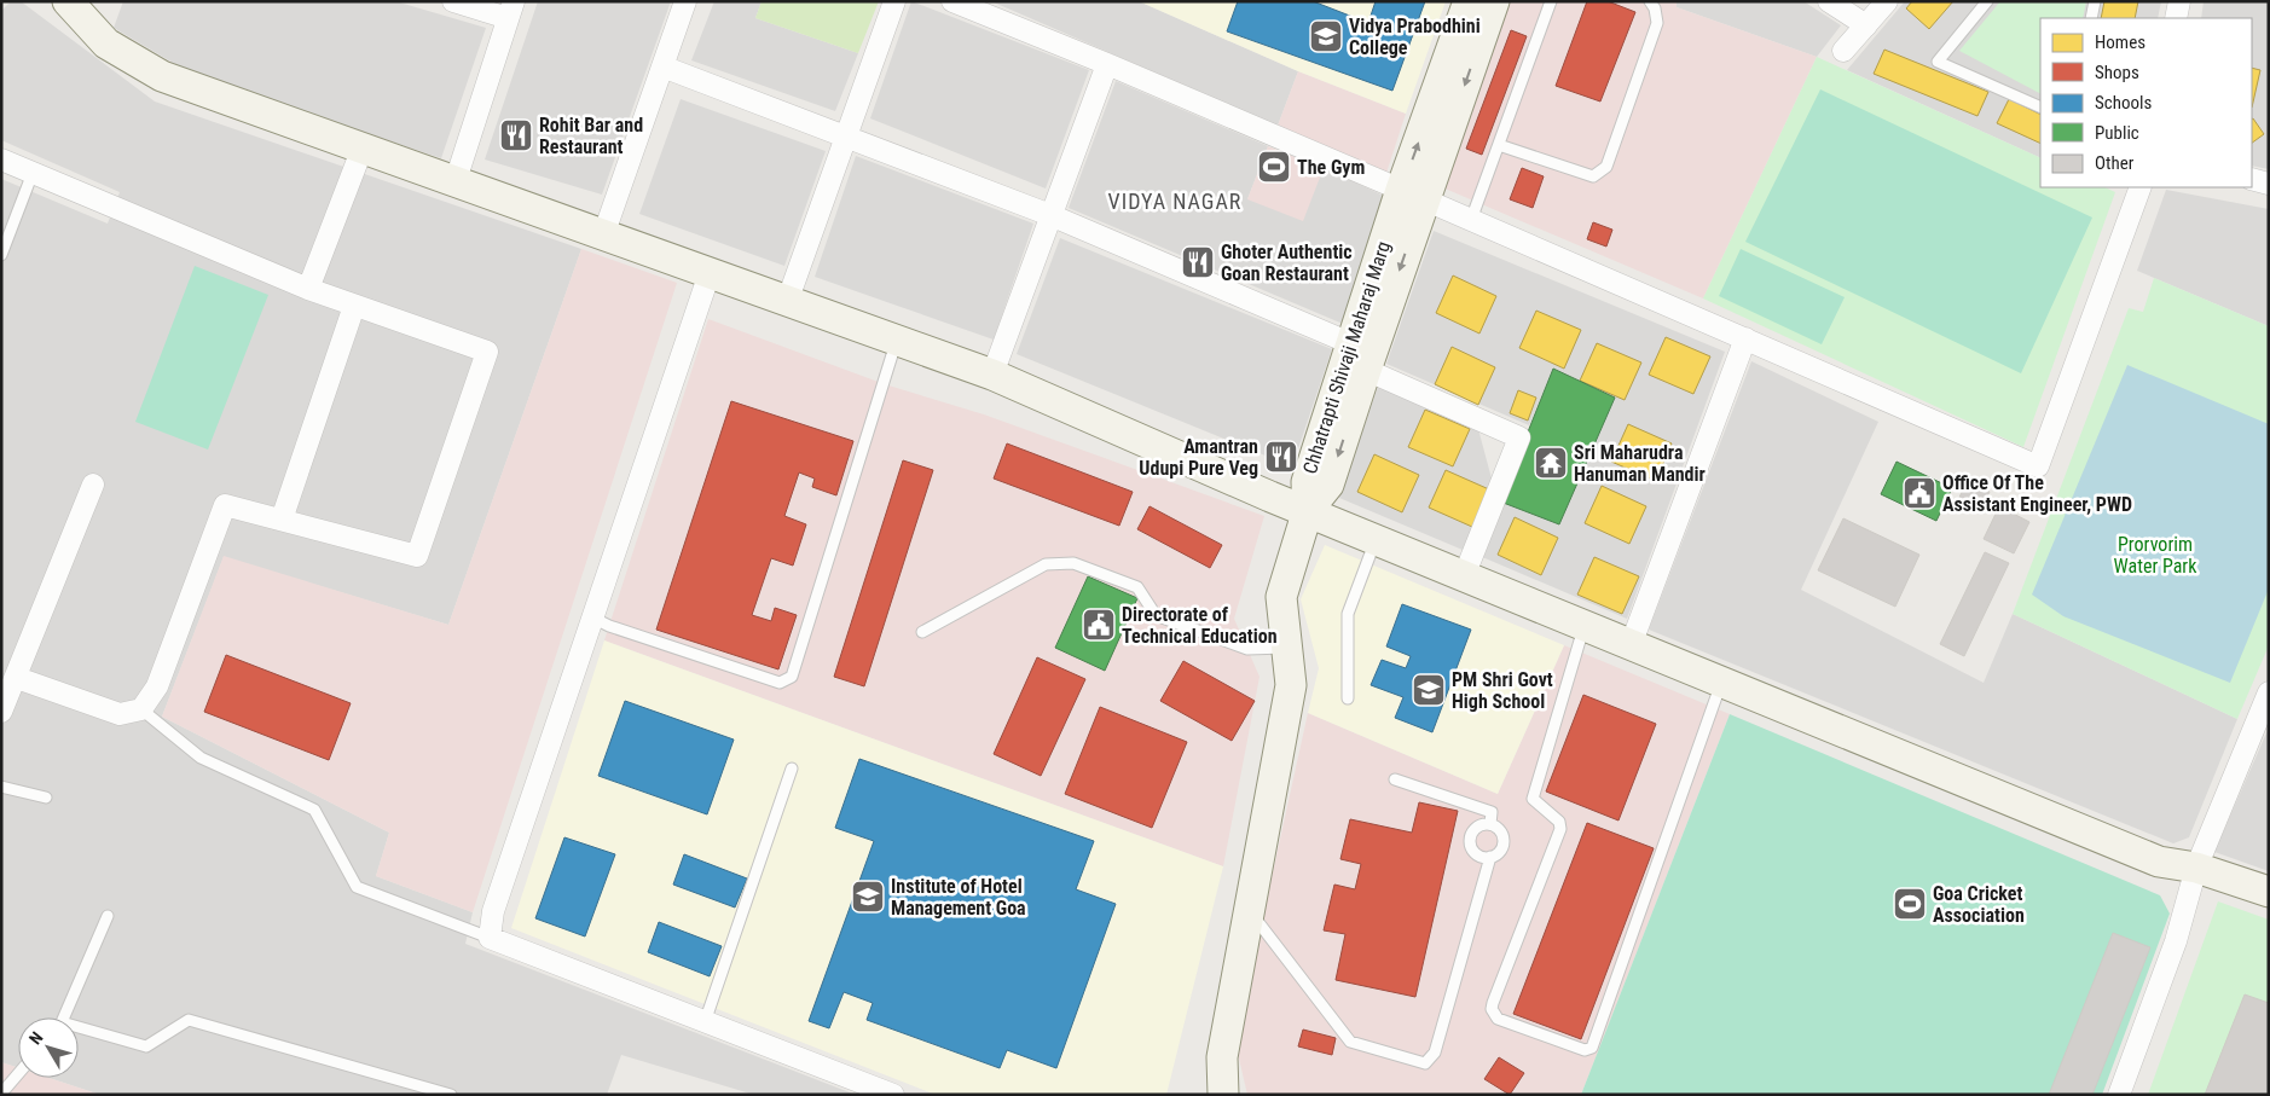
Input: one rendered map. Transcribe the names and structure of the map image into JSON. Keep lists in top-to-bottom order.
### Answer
{
  "streets": {
    "street": ["Chhatrapti Shivaji Maharaj Marg"]
  },
  "districts": ["VIDYA NAGAR"],
  "parks": ["Prorvorim Water Park"],
  "places": {
    "school or university": ["Vidya Prabodhini College", "PM Shri Govt High School", "Institute of Hotel Management Goa"],
    "restaurant": ["Rohit Bar and Restaurant", "Ghoter Authentic Goan Restaurant", "Amantran Udupi Pure Veg"],
    "sports": ["The Gym", "Goa Cricket Association"],
    "temple": ["Sri Maharudra Hanuman Mandir"],
    "public building": ["Office Of The Assistant Engineer, PWD", "Directorate of Technical Education"]
  },
  "legend": [
    "Homes",
    "Shops",
    "Schools",
    "Public",
    "Other"
  ],
  "north": "top left"
}
